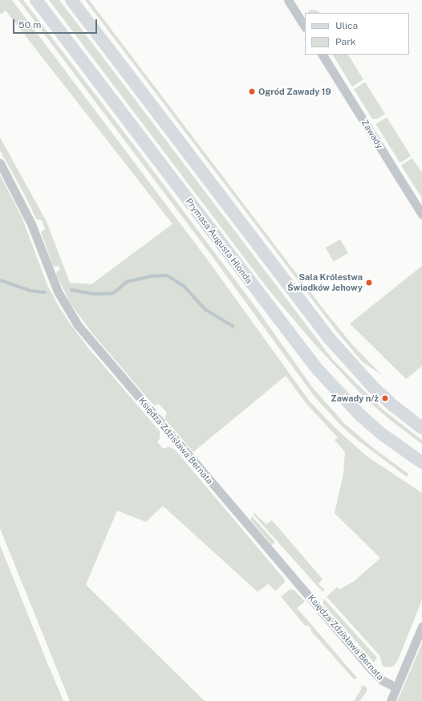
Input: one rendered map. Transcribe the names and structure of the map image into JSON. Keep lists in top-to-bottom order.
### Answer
{
  "streets": {
    "main road": ["Prymasa Augusta Hlonda"],
    "street": ["Zawady", "Księdza Zdzisława Bernata"]
  },
  "places": ["Ogród Zawady 19", "Sala Królestwa Świadków Jehowy", "Zawady n/ż"],
  "legend": ["Ulica", "Park"],
  "scale_bar": "50 m"
}
